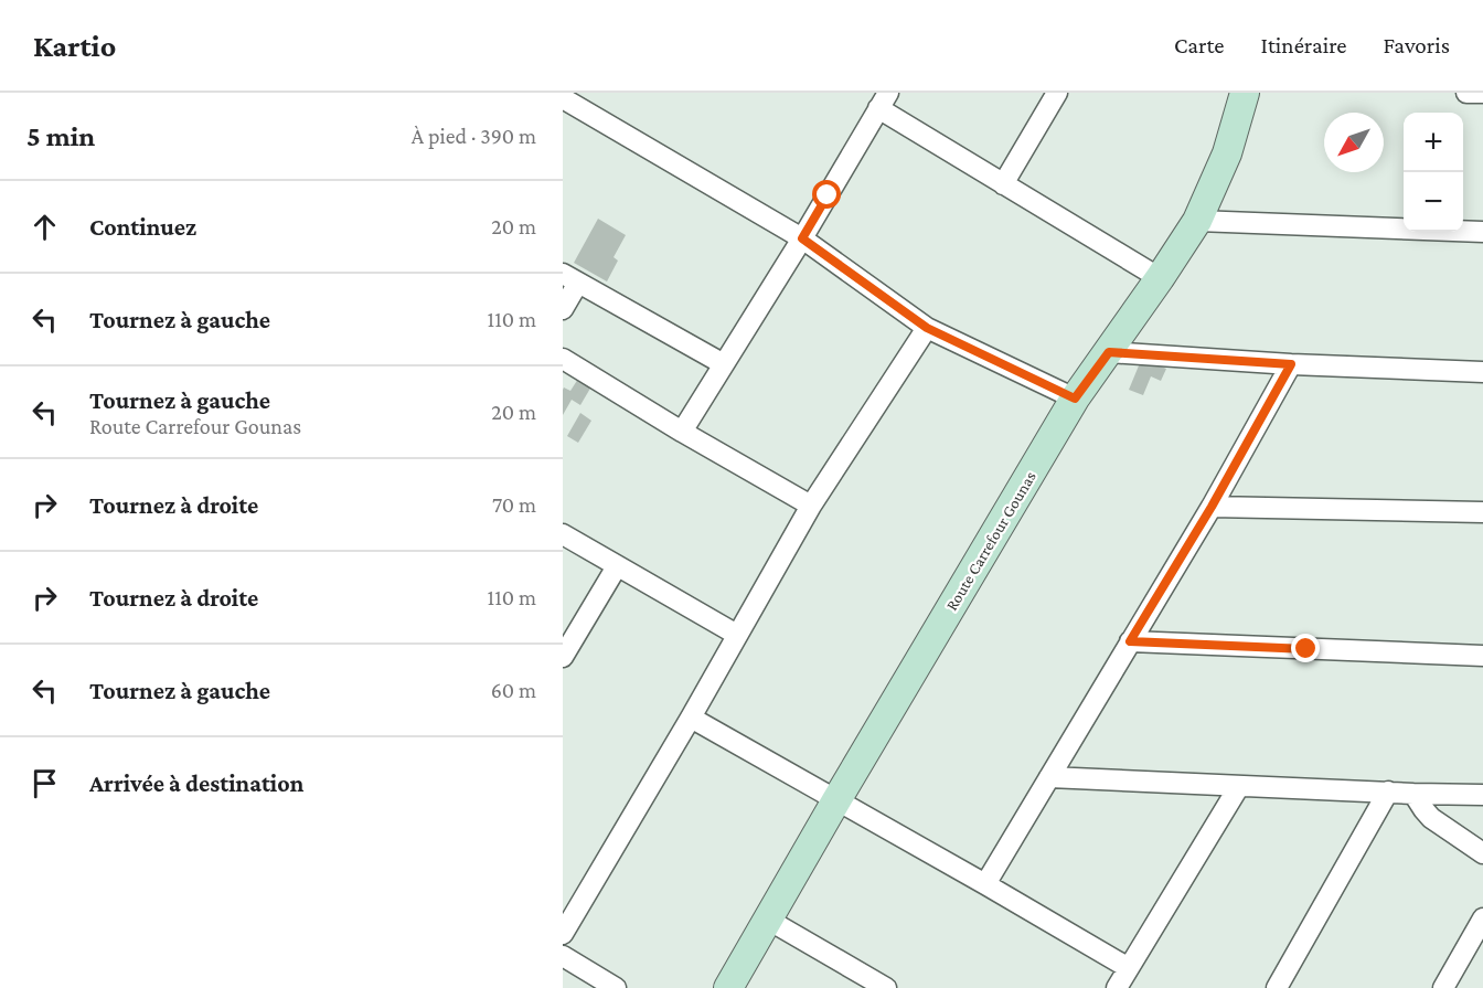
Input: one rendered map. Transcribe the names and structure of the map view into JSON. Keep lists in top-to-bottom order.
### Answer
{
  "streets": {
    "main road": ["Route Carrefour Gounas"]
  },
  "north": "bottom left",
  "page": {
    "header": "Kartio",
    "nav": ["Carte", "Itinéraire", "Favoris"],
    "heading": ["5 min", "À pied · 390 m"],
    "map_buttons": ["+", "−"],
    "list": [
      ["Continuez", "20 m"],
      ["Tournez à gauche", "110 m"],
      ["Tournez à gauche", "Route Carrefour Gounas", "20 m"],
      ["Tournez à droite", "70 m"],
      ["Tournez à droite", "110 m"],
      ["Tournez à gauche", "60 m"],
      "Arrivée à destination"
    ]
  }
}
